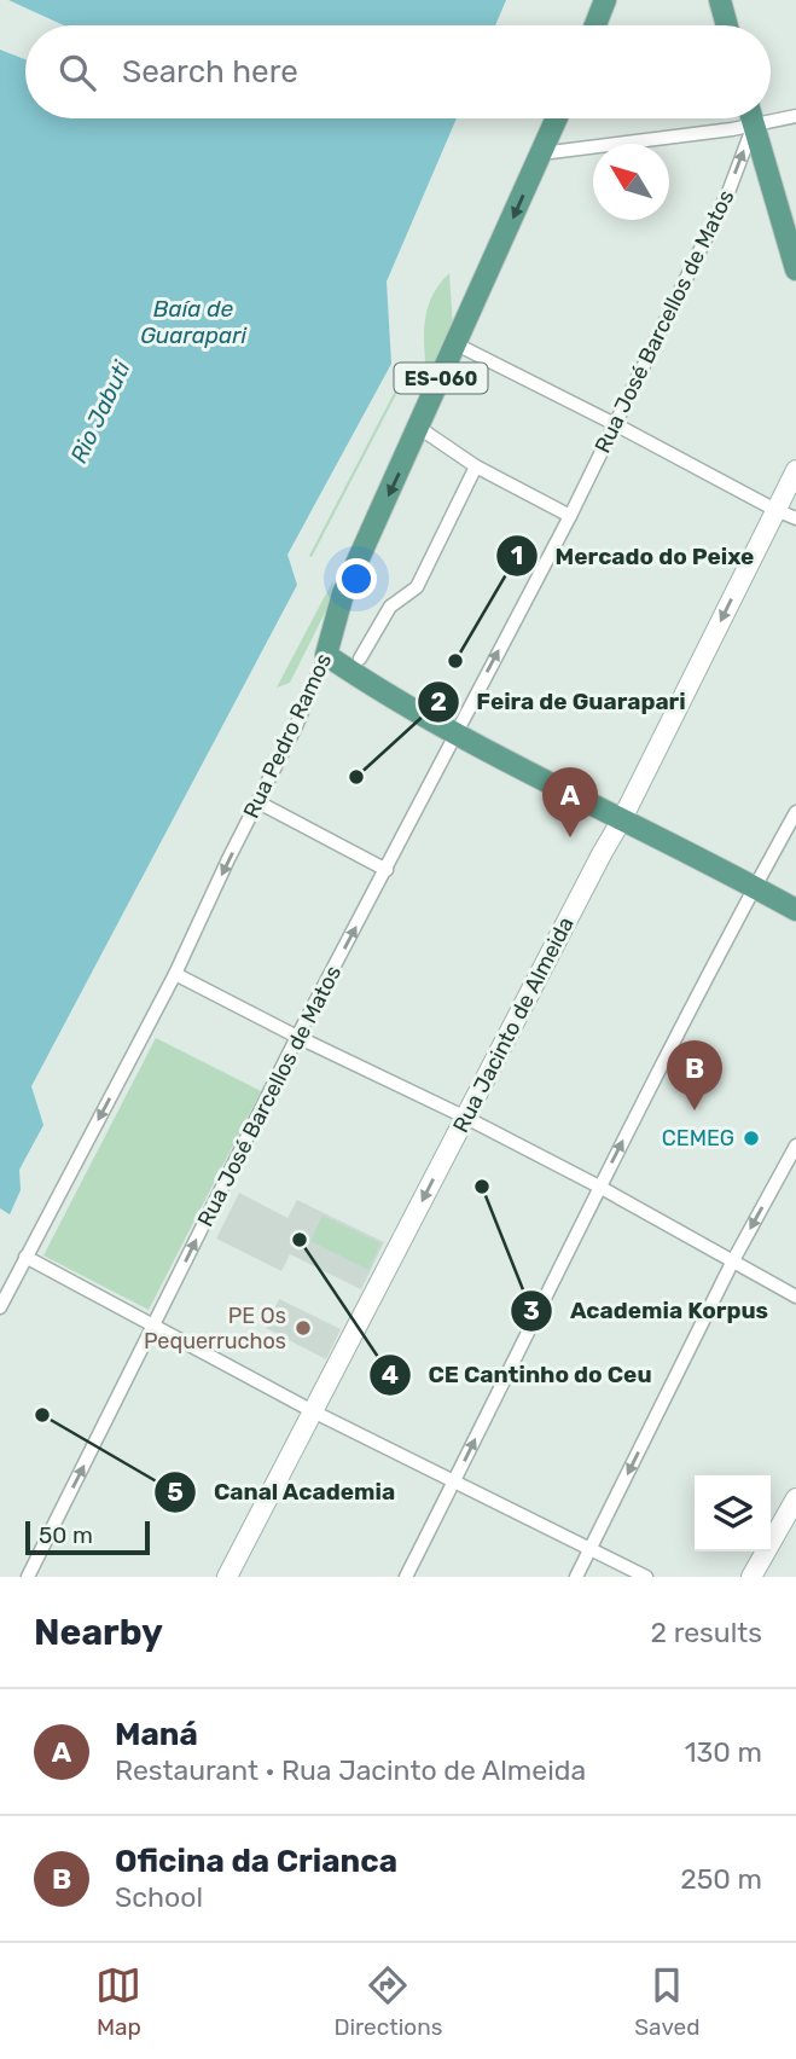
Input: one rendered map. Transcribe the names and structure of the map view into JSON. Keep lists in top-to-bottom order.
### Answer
{
  "streets": {
    "main road": ["ES-060", "Rua Pedro Ramos"],
    "street": ["Rua José Barcellos de Matos", "Rua Jacinto de Almeida"]
  },
  "one_way": ["Rua José Barcellos de Matos", "Rua Pedro Ramos"],
  "water": ["Baía de Guarapari", "Rio Jabuti"],
  "places": [
    "Mercado do Peixe",
    "Feira de Guarapari",
    "CEMEG",
    "Academia Korpus",
    "CE Cantinho do Ceu",
    "PE Os Pequerruchos",
    "Canal Academia"
  ],
  "scale_bar": "50 m",
  "north": "top left",
  "page": {
    "search": "Search here",
    "pins": ["A", "B"],
    "scale": "50 m",
    "heading": ["Nearby", "2 results"],
    "list": [
      {
        "mark": "A",
        "name": "Maná",
        "note": "Restaurant · Rua Jacinto de Almeida",
        "value": "130 m"
      },
      {
        "mark": "B",
        "name": "Oficina da Crianca",
        "note": "School",
        "value": "250 m"
      }
    ],
    "nav": ["Map", "Directions", "Saved"]
  }
}
